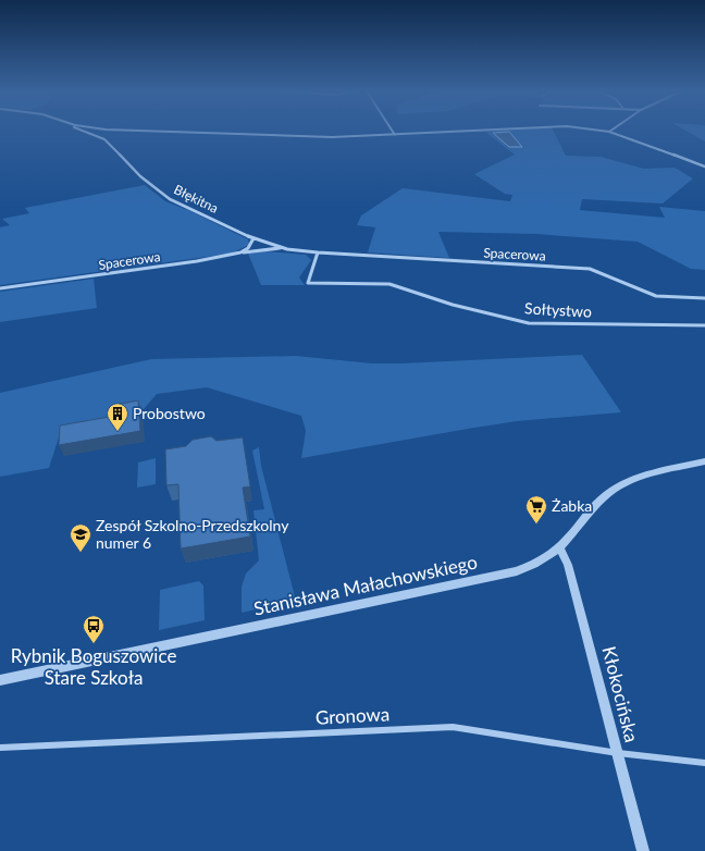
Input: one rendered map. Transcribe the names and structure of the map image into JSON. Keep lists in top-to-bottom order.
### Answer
{
  "streets": {
    "street": [
      "Błękitna",
      "Spacerowa",
      "Sołtystwo",
      "Stanisława Małachowskiego",
      "Kłokocińska",
      "Gronowa"
    ]
  },
  "crossings": [
    ["Błękitna", "Spacerowa"],
    ["Spacerowa", "Sołtystwo"],
    ["Stanisława Małachowskiego", "Kłokocińska"],
    ["Kłokocińska", "Gronowa"]
  ],
  "places": {
    "building": ["Probostwo"],
    "supermarket": ["Żabka"],
    "school or university": ["Zespół Szkolno-Przedszkolny numer 6"],
    "bus stop": ["Rybnik Boguszowice Stare Szkoła"]
  }
}
